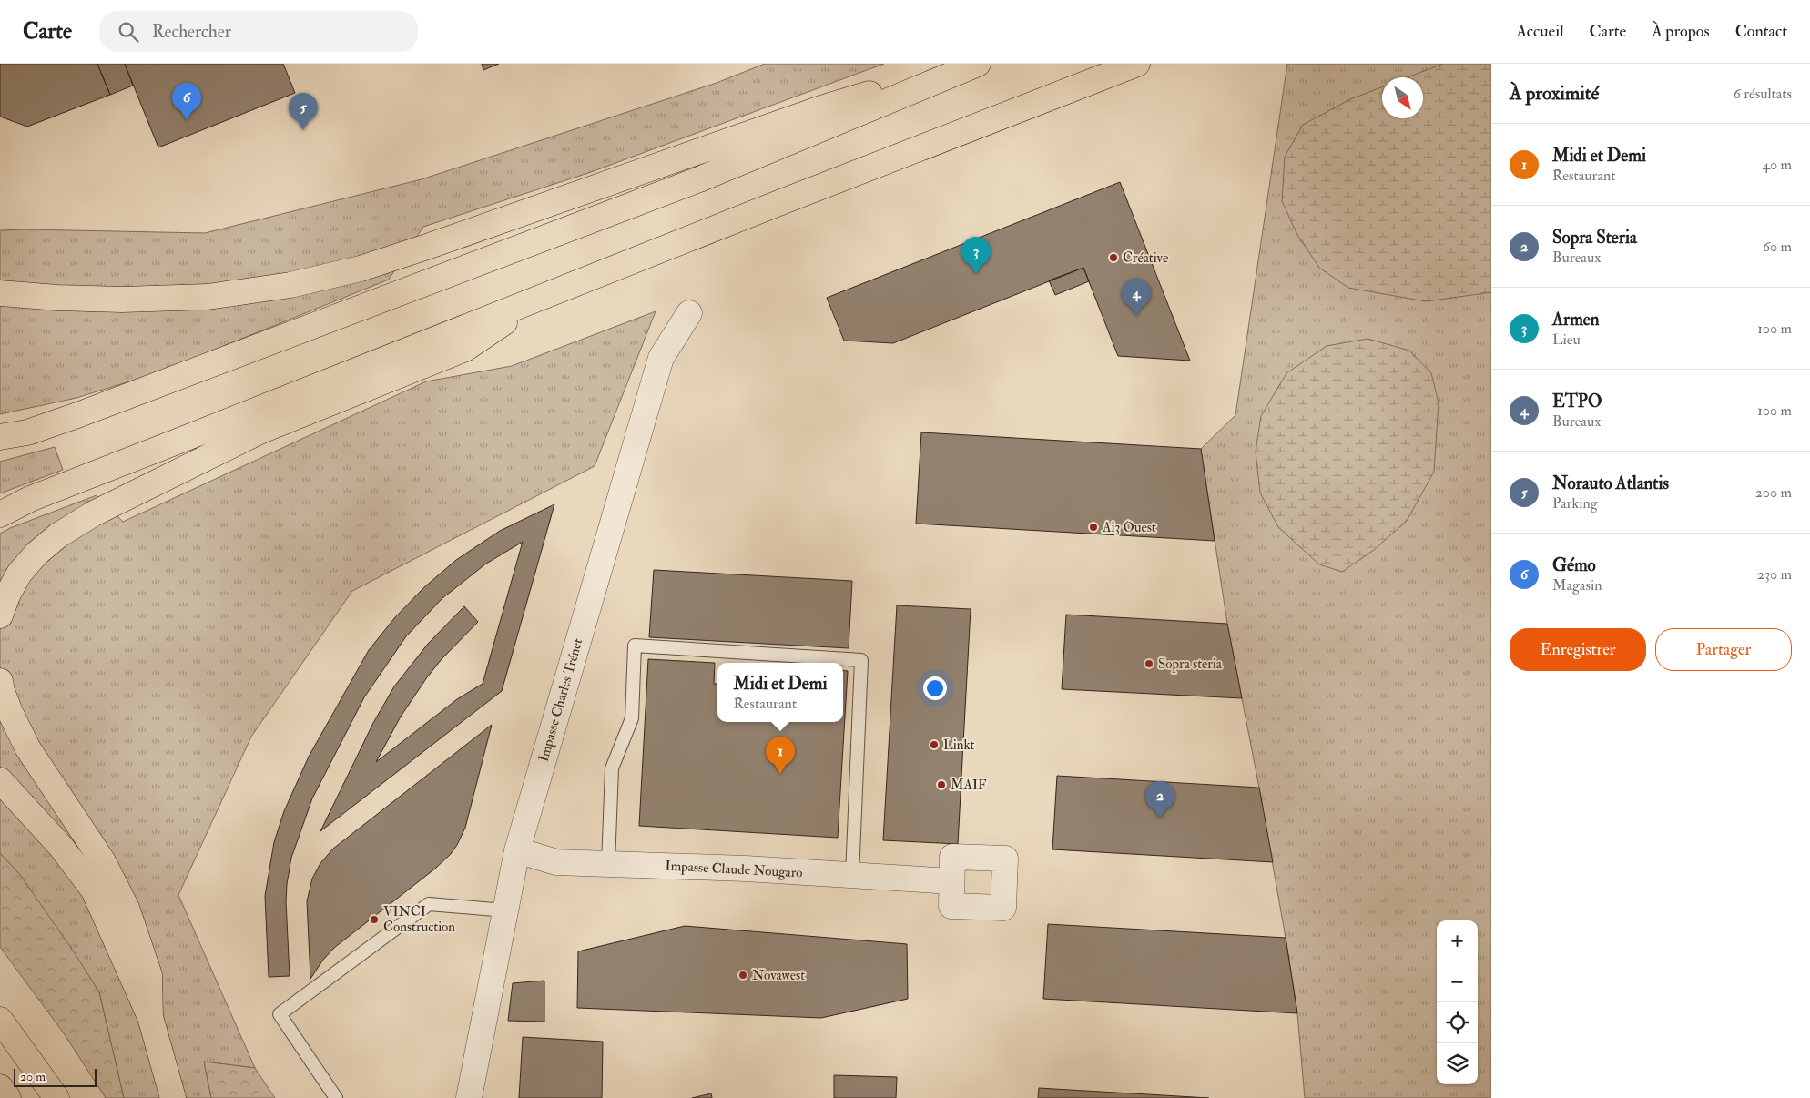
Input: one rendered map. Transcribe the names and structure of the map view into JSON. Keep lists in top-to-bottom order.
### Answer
{
  "streets": {
    "street": ["Impasse Charles Trénet", "Impasse Claude Nougaro"]
  },
  "crossings": [
    ["Impasse Charles Trénet", "Impasse Claude Nougaro"]
  ],
  "places": [
    "Créative",
    "Ai3 Ouest",
    "Sopra steria",
    "Linkt",
    "MAIF",
    "VINCI Construction",
    "Novawest"
  ],
  "scale_bar": "20 m",
  "north": "bottom right",
  "page": {
    "header": "Carte",
    "search": "Rechercher",
    "nav": [
      "Accueil",
      "Carte",
      "À propos",
      "Contact"
    ],
    "heading": ["À proximité", "6 résultats"],
    "pins": [
      "6",
      "5",
      "3",
      "4",
      "1",
      "2"
    ],
    "list": [
      {
        "mark": "1",
        "name": "Midi et Demi",
        "note": "Restaurant",
        "value": "40 m"
      },
      {
        "mark": "2",
        "name": "Sopra Steria",
        "note": "Bureaux",
        "value": "60 m"
      },
      {
        "mark": "3",
        "name": "Armen",
        "note": "Lieu",
        "value": "100 m"
      },
      {
        "mark": "4",
        "name": "ETPO",
        "note": "Bureaux",
        "value": "100 m"
      },
      {
        "mark": "5",
        "name": "Norauto Atlantis",
        "note": "Parking",
        "value": "200 m"
      },
      {
        "mark": "6",
        "name": "Gémo",
        "note": "Magasin",
        "value": "230 m"
      }
    ],
    "buttons": ["Enregistrer", "Partager"],
    "popup": ["Midi et Demi", "Restaurant"],
    "map_buttons": ["+", "−"],
    "scale": "20 m"
  }
}
